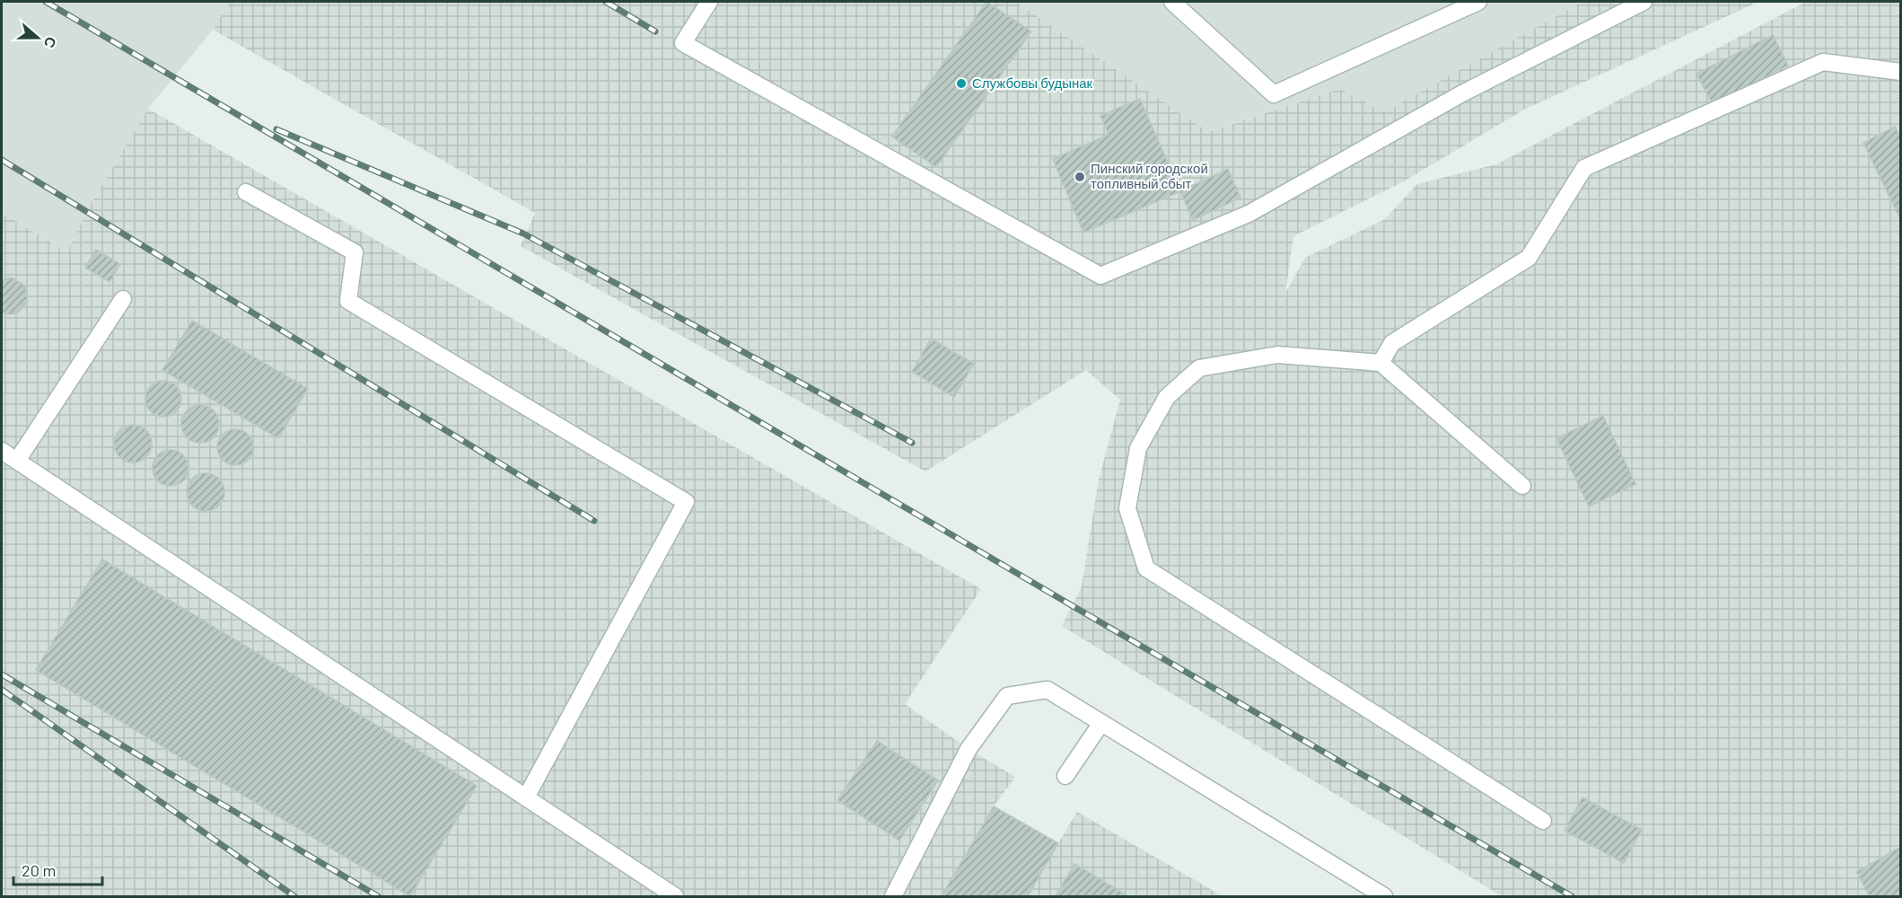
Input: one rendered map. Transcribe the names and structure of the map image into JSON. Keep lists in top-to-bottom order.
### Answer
{
  "places": ["Службовы будынак", "Пинский городской топливный сбыт"],
  "scale_bar": "20 m",
  "north": "right"
}
